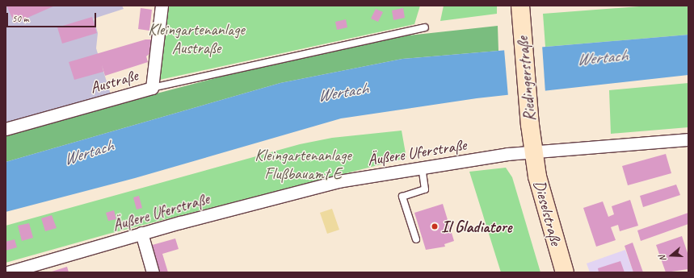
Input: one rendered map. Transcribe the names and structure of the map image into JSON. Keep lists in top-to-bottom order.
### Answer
{
  "streets": {
    "main road": ["Riedingerstraße", "Dieselstraße"],
    "street": ["Austraße", "Äußere Uferstraße"]
  },
  "crossings": [
    ["Riedingerstraße", "Äußere Uferstraße"],
    ["Riedingerstraße", "Dieselstraße"],
    ["Äußere Uferstraße", "Dieselstraße"]
  ],
  "water": ["Wertach"],
  "parks": ["Kleingartenanlage Austraße", "Kleingartenanlage Flußbauamt E"],
  "places": ["Il Gladiatore"],
  "scale_bar": "50 m",
  "north": "left"
}
